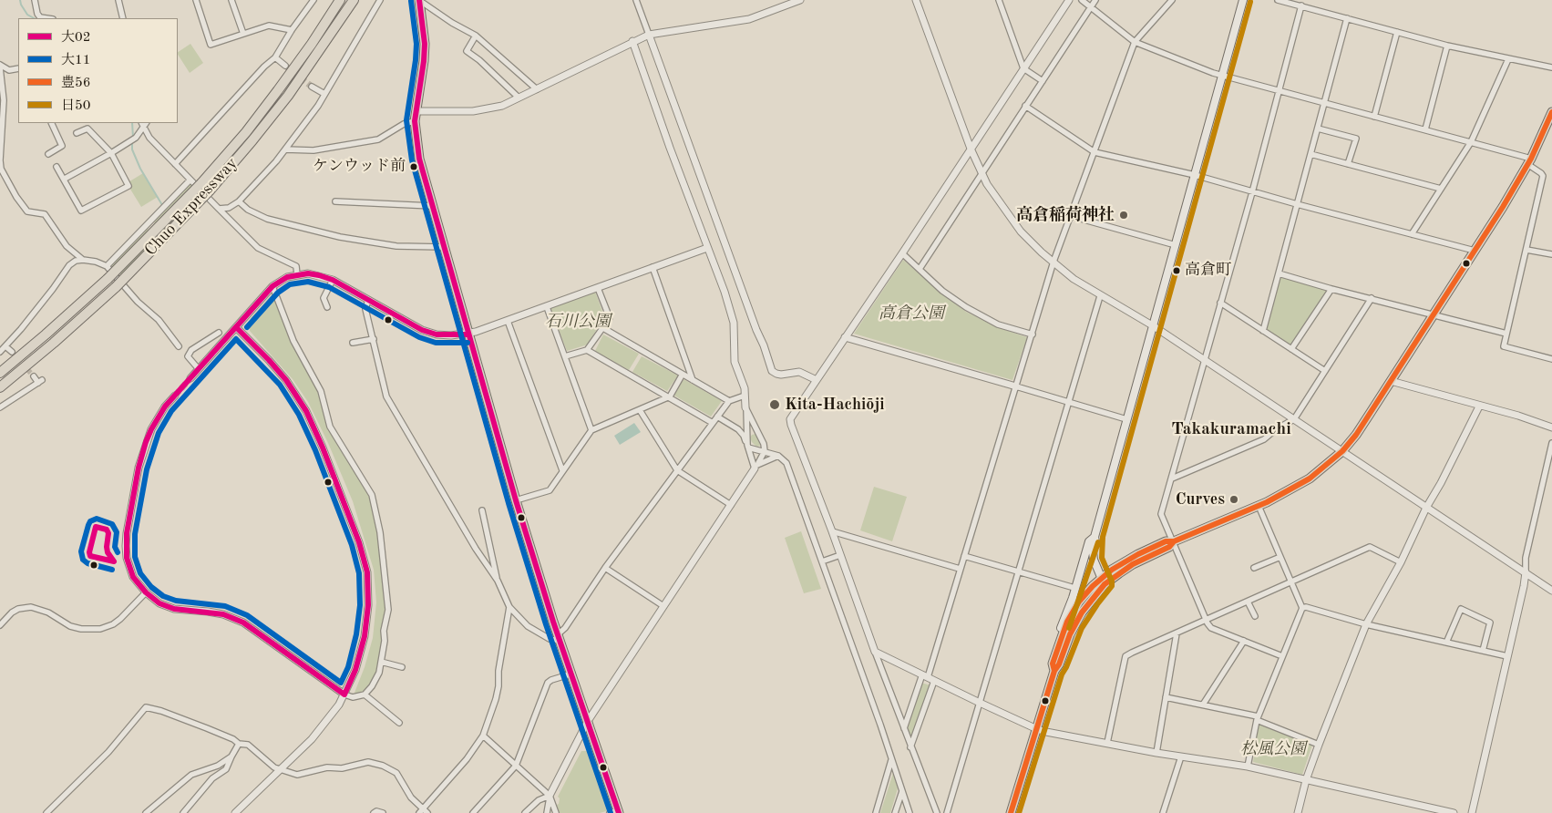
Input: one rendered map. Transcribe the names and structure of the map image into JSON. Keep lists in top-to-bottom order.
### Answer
{
  "streets": {
    "highway": ["Chuo Expressway"]
  },
  "districts": ["Takakuramachi"],
  "parks": ["高倉公園", "石川公園", "松風公園"],
  "places": [
    "ケンウッド前",
    "高倉稲荷神社",
    "高倉町",
    "Kita-Hachiōji",
    "Curves"
  ],
  "lines": [
    "transit line 大02",
    "transit line 大11",
    "transit line 日50",
    "transit line 豊56"
  ],
  "legend": [
    "大02",
    "大11",
    "豊56",
    "日50"
  ]
}
